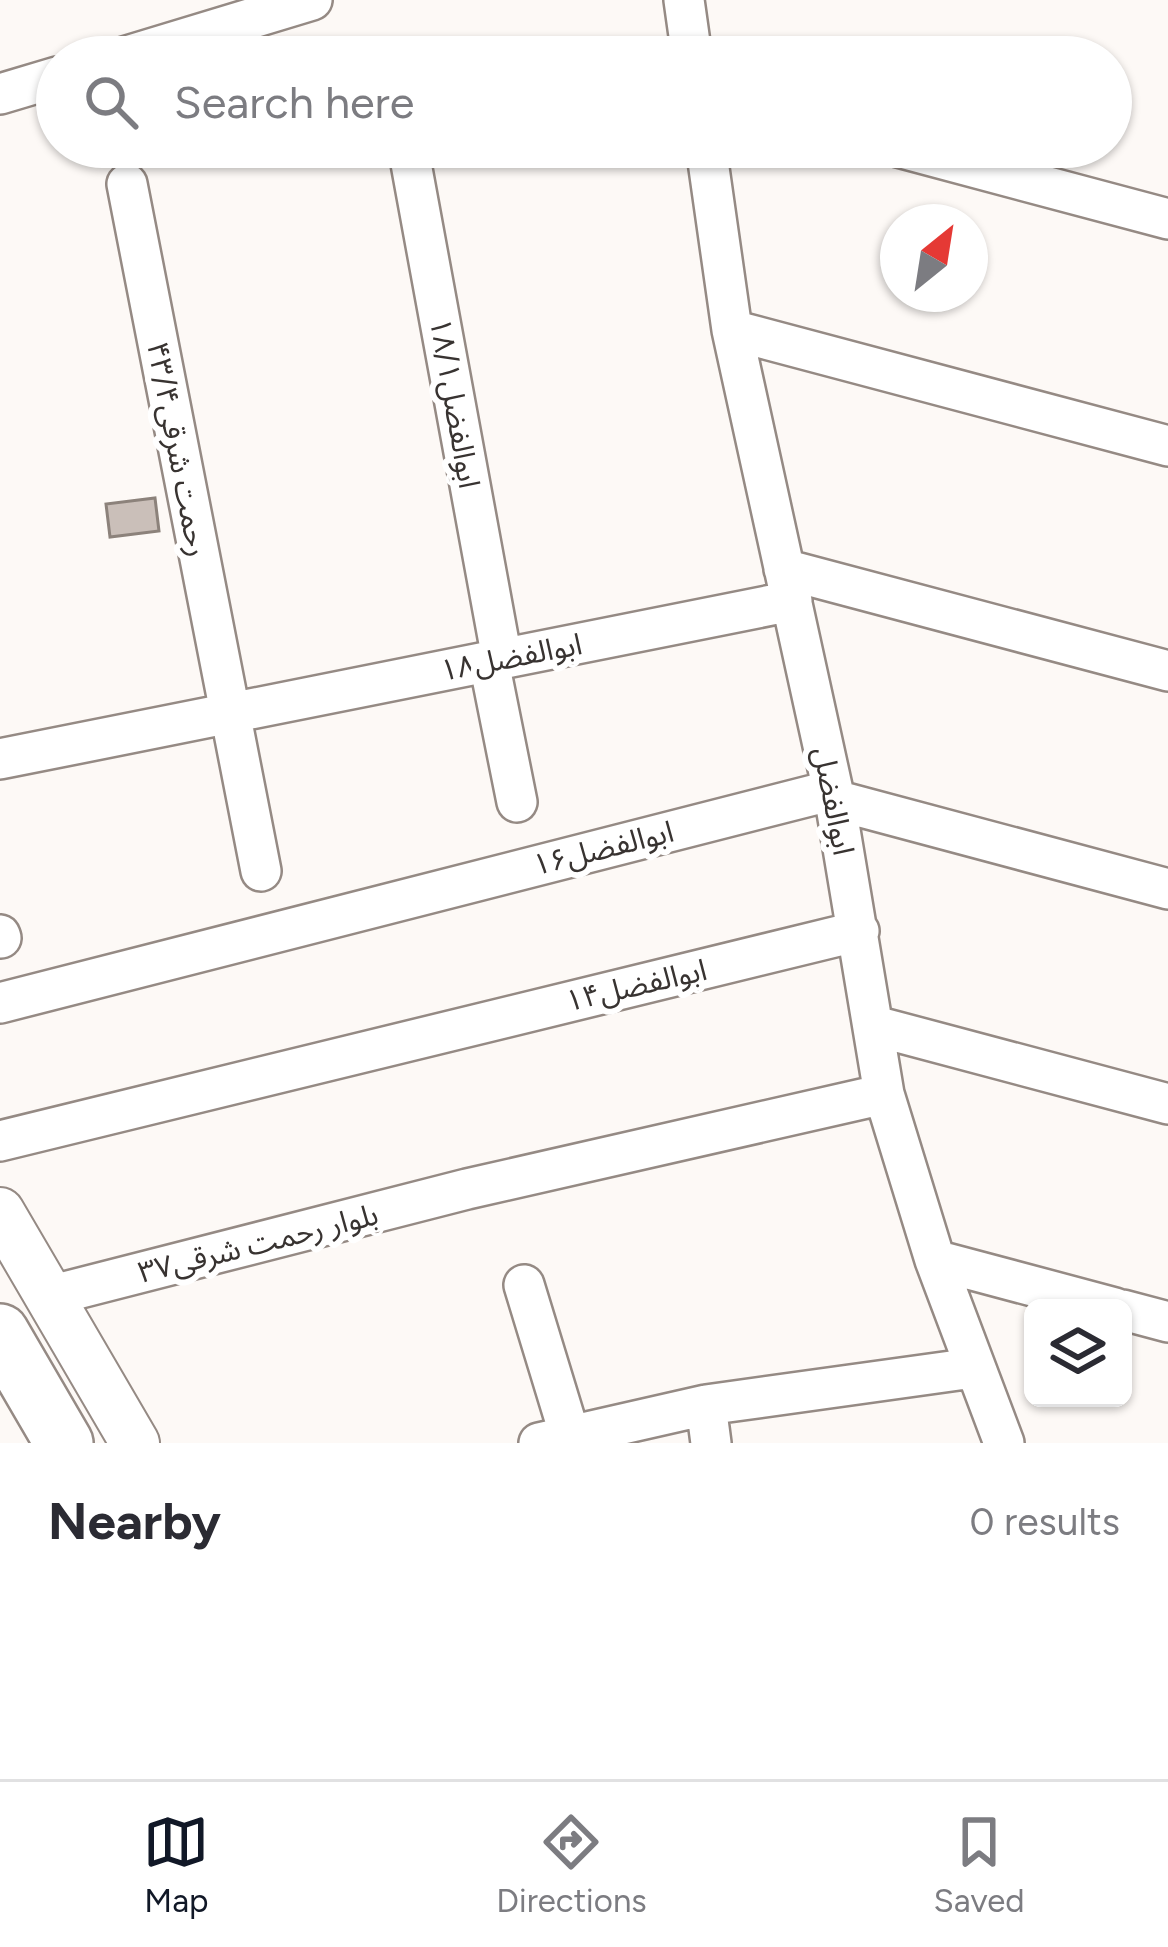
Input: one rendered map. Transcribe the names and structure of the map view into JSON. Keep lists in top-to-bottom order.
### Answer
{
  "streets": {
    "street": [
      "ابوالفضل۱۸/۱",
      "۴۳/۴رحمت شرقی",
      "ابوالفضل۱۸",
      "ابوالفضل",
      "ابوالفضل۱۶",
      "ابوالفضل۱۴",
      "بلوار رحمت شرقی۳۷"
    ]
  },
  "crossings": [
    ["ابوالفضل۱۸/۱", "ابوالفضل۱۸"],
    ["۴۳/۴رحمت شرقی", "ابوالفضل۱۸"],
    ["ابوالفضل۱۸", "ابوالفضل"],
    ["ابوالفضل", "ابوالفضل۱۶"],
    ["ابوالفضل", "ابوالفضل۱۴"],
    ["ابوالفضل", "بلوار رحمت شرقی۳۷"]
  ],
  "north": "top right",
  "page": {
    "search": "Search here",
    "heading": ["Nearby", "0 results"],
    "nav": ["Map", "Directions", "Saved"]
  }
}
